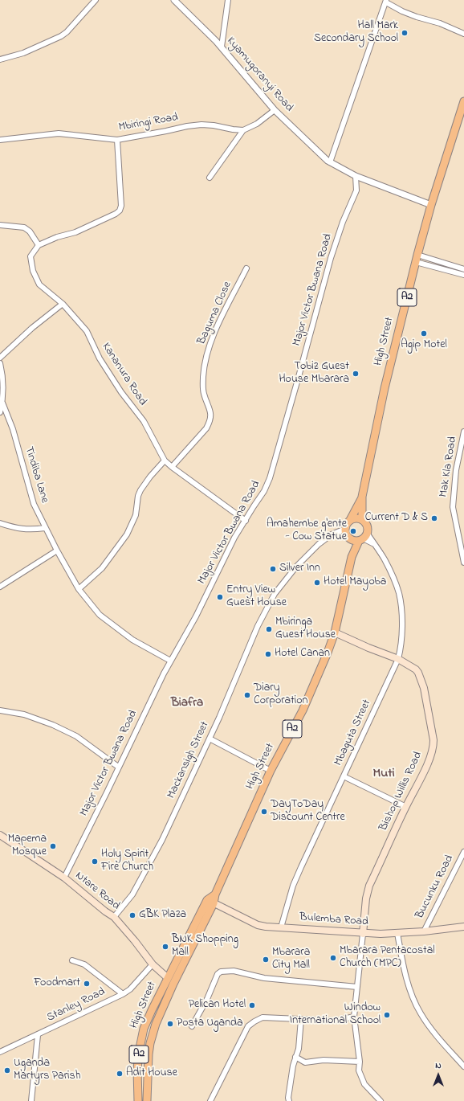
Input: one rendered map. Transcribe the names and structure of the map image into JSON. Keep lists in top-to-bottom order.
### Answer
{
  "streets": {
    "main road": [
      "A2",
      "High Street",
      "Bishop Willis Road",
      "Ntare Road",
      "Bulemba Road"
    ],
    "street": [
      "Kyamugoranyi Road",
      "Mbiringi Road",
      "Major Victor Bwana Road",
      "Baguma Close",
      "Kananura Road",
      "Mak Kla Road",
      "Tindiba Lane",
      "Mbaguta Street",
      "Mackansigh Street",
      "Bucunku Road",
      "Stanley Road"
    ]
  },
  "crossings": [
    ["Kyamugoranyi Road", "Major Victor Bwana Road"],
    ["Kyamugoranyi Road", "High Street"],
    ["Major Victor Bwana Road", "Kananura Road"],
    ["Major Victor Bwana Road", "Tindiba Lane"],
    ["Major Victor Bwana Road", "Ntare Road"],
    ["A2", "High Street"],
    ["A2", "Mbaguta Street"],
    ["A2", "Mackansigh Street"],
    ["Baguma Close", "Kananura Road"],
    ["High Street", "Mbaguta Street"],
    ["High Street", "Mackansigh Street"],
    ["High Street", "Bishop Willis Road"],
    ["High Street", "Ntare Road"],
    ["High Street", "Bulemba Road"],
    ["Mbaguta Street", "Mackansigh Street"],
    ["Mbaguta Street", "Bishop Willis Road"],
    ["Mbaguta Street", "Bulemba Road"],
    ["Mackansigh Street", "Ntare Road"],
    ["Bishop Willis Road", "Bulemba Road"],
    ["Bucunku Road", "Bulemba Road"],
    ["Ntare Road", "Stanley Road"]
  ],
  "districts": ["Biafra", "Muti"],
  "places": [
    "Hall Mark Secondary School",
    "Agip Motel",
    "Tobiz Guest House Mbarara",
    "Current D & S",
    "Amahembe g'ente - Cow Statue",
    "Silver Inn",
    "Hotel Mayoba",
    "Entry View Guest House",
    "Mbiringa Guest House",
    "Hotel Canan",
    "Diary Corporation",
    "DayToDay Discount Centre",
    "Mapema Mosque",
    "Holy Spirit Fire Church",
    "GBK Plaza",
    "BNK Shopping Mall",
    "Mbarara Pentacostal Church (MPC)",
    "Mbarara City Mall",
    "Foodmart",
    "Pelican Hotel",
    "Window International School",
    "Posta Uganda",
    "Uganda Martyrs Parish",
    "Adit House"
  ],
  "north": "top"
}
